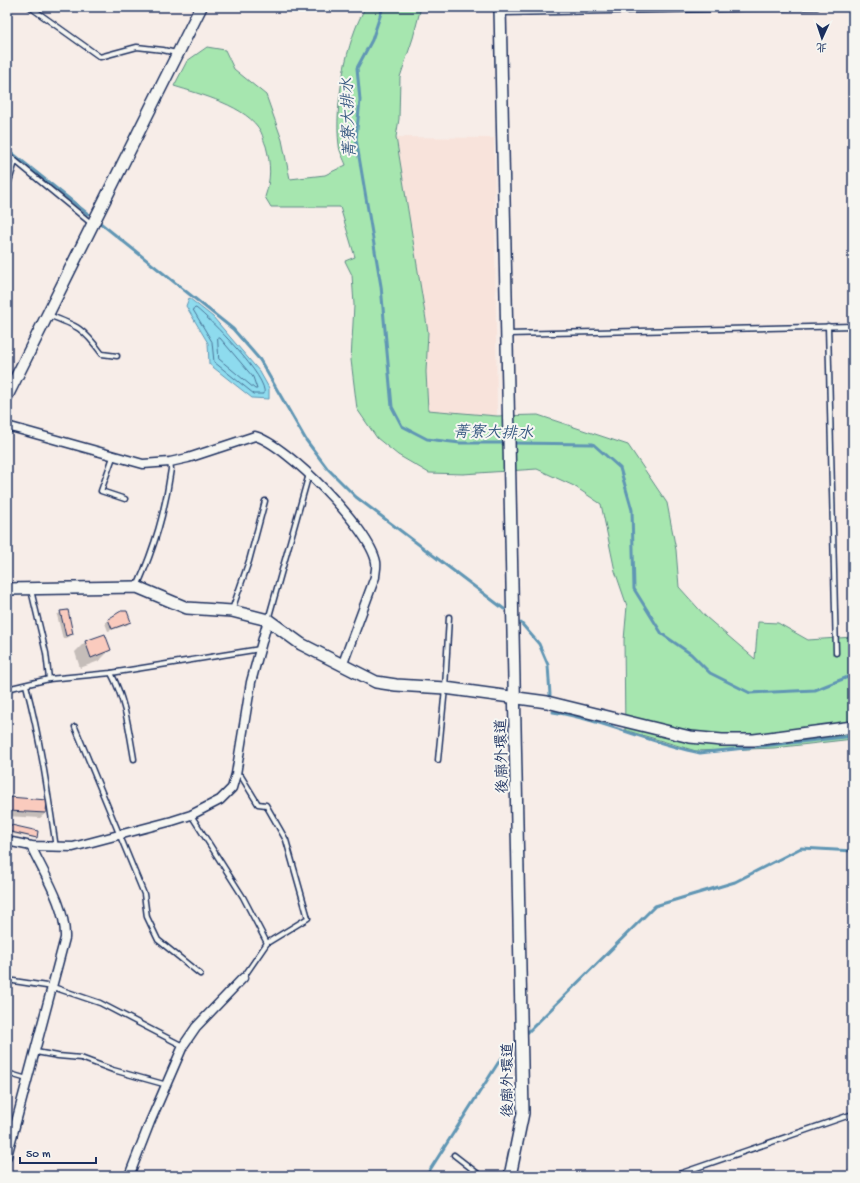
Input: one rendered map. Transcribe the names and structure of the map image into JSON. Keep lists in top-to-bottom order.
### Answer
{
  "streets": {
    "street": ["後廍外環道"]
  },
  "water": ["菁寮大排水"],
  "scale_bar": "50 m",
  "north": "bottom"
}
